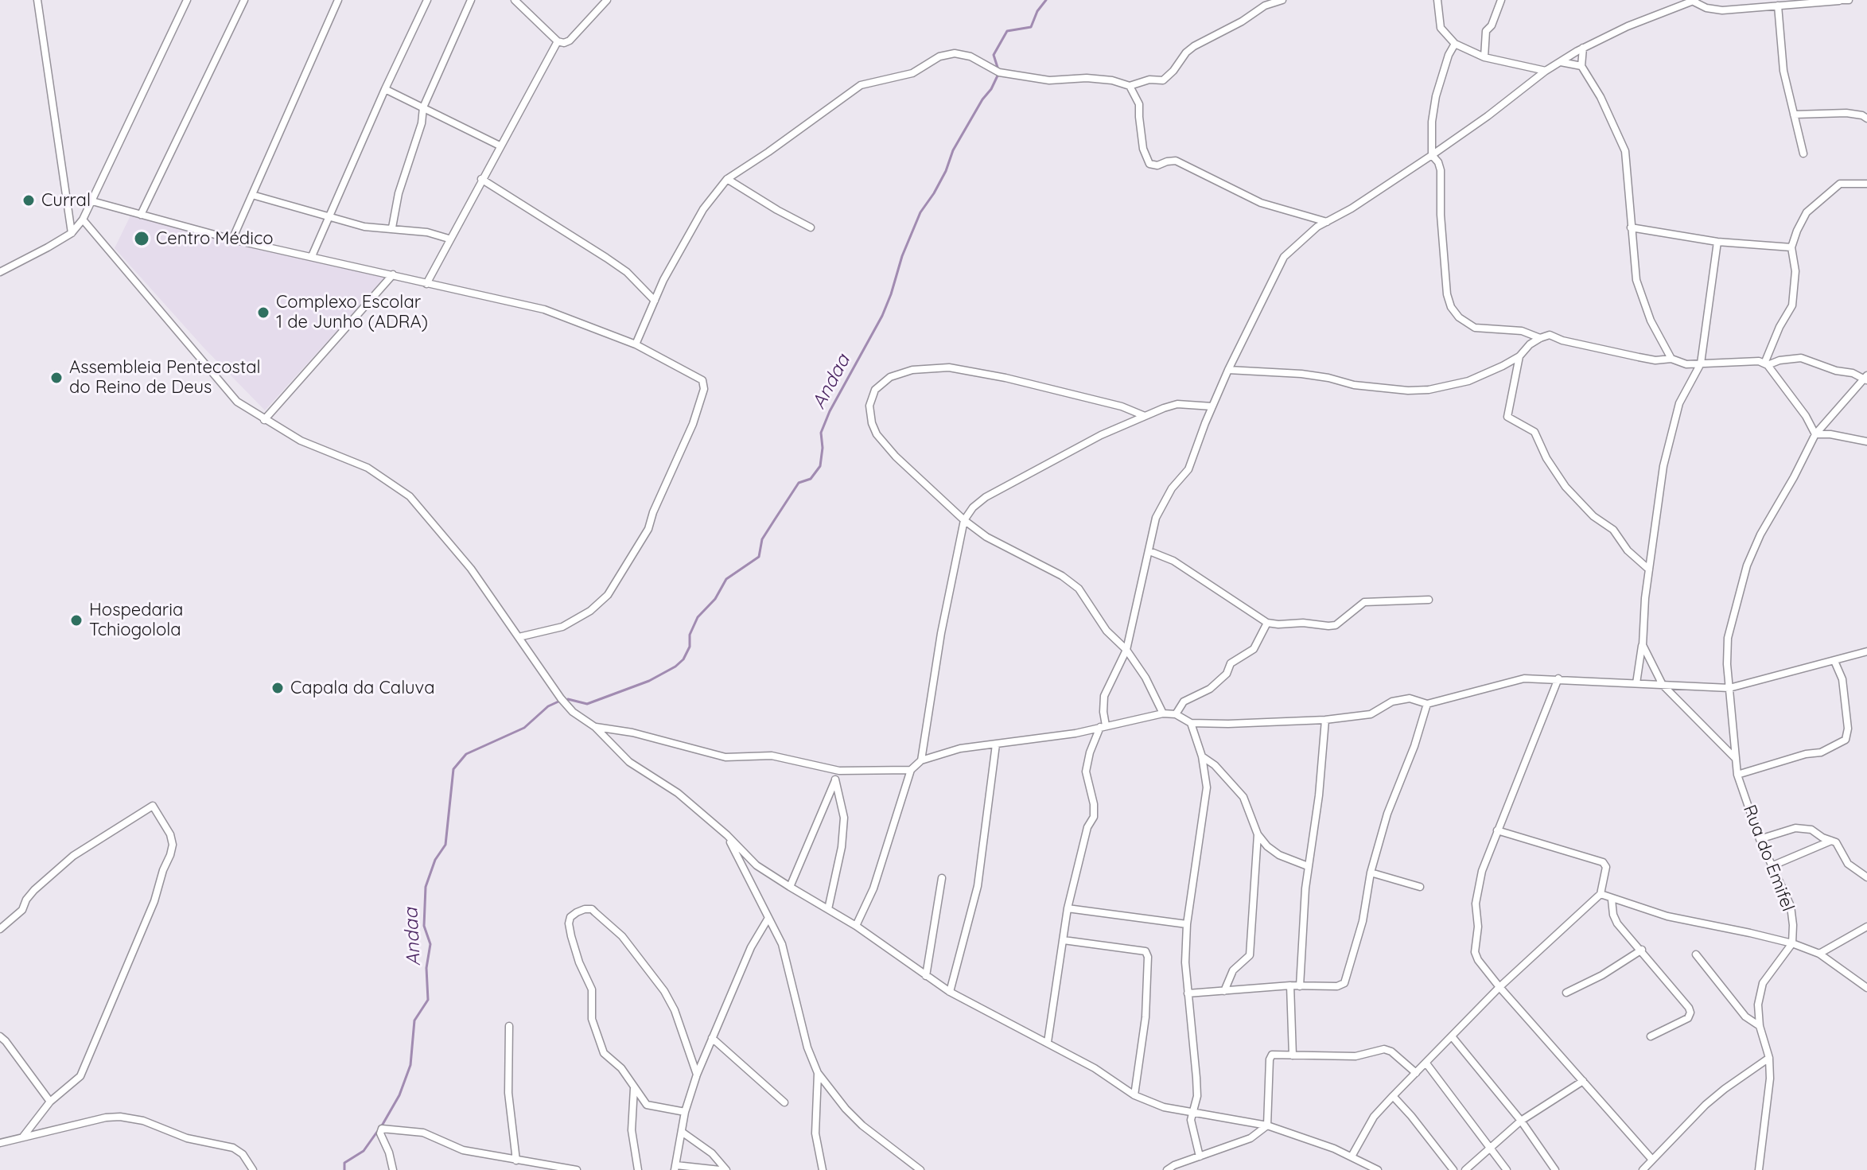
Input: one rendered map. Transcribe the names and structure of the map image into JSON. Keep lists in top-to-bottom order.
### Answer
{
  "streets": {
    "street": ["Rua do Emifel"]
  },
  "water": ["Andaa"],
  "places": [
    "Curral",
    "Centro Médico",
    "Complexo Escolar 1 de Junho (ADRA)",
    "Assembleia Pentecostal do Reino de Deus",
    "Hospedaria Tchiogolola",
    "Capala da Caluva"
  ]
}
